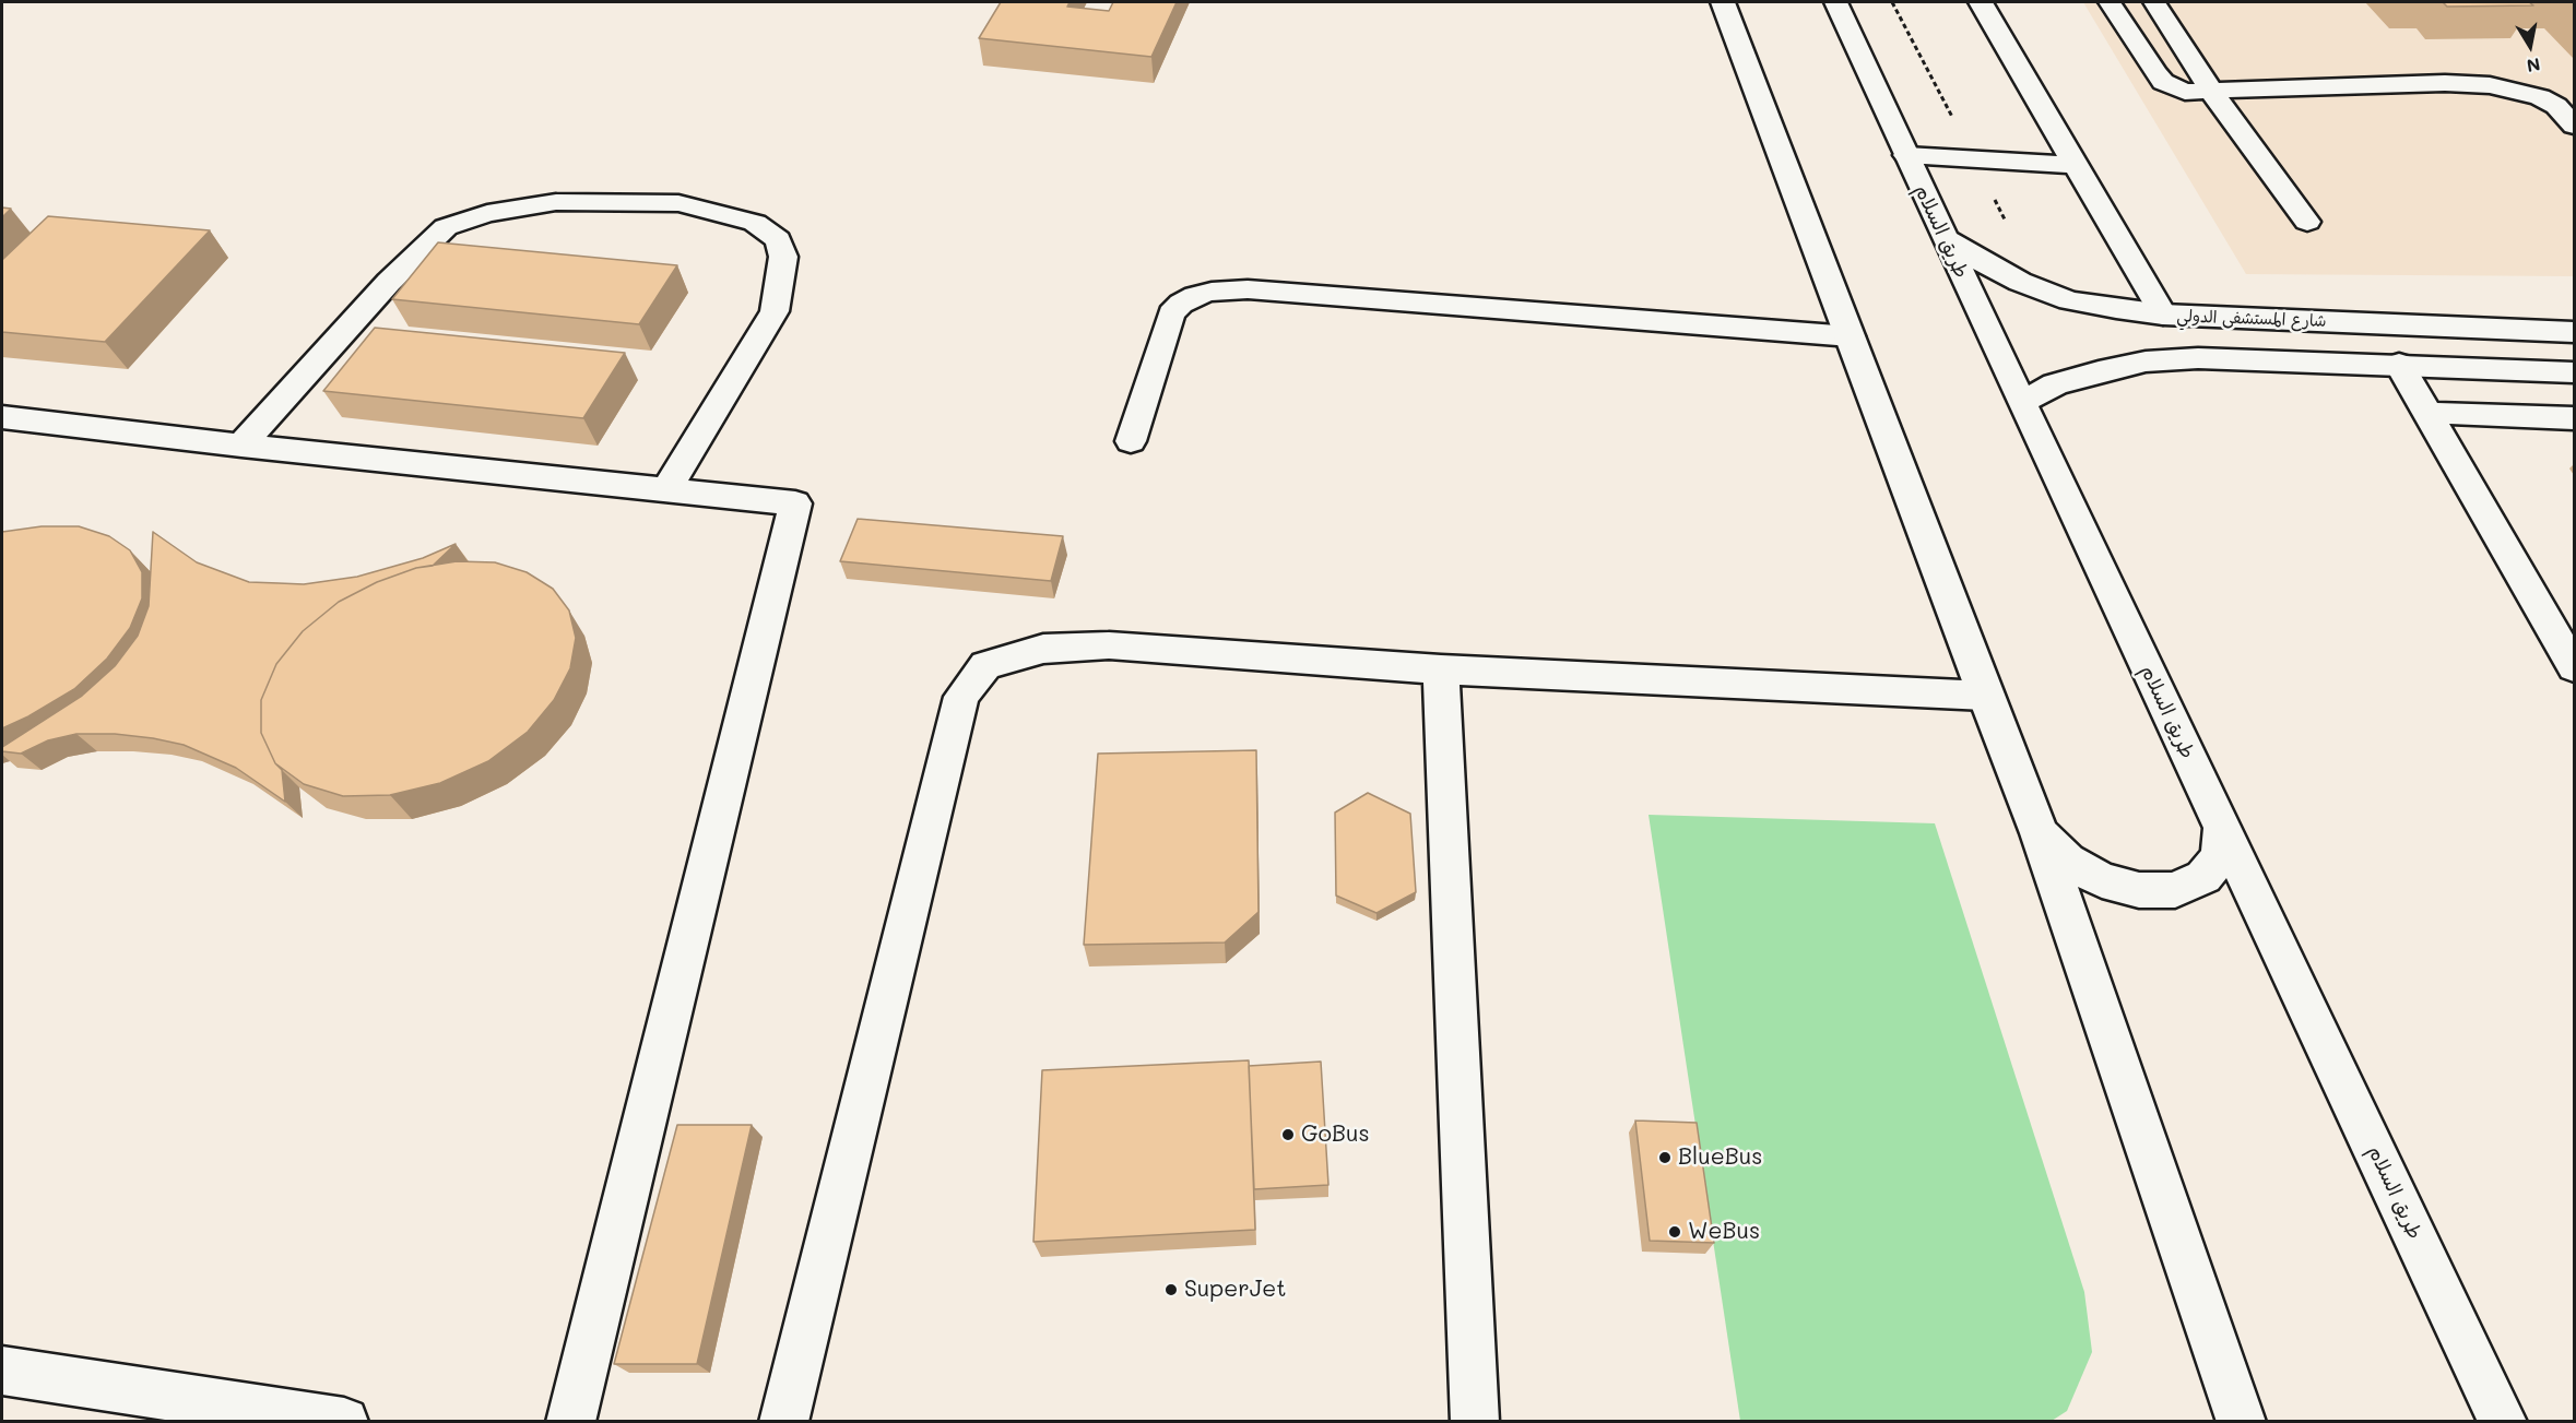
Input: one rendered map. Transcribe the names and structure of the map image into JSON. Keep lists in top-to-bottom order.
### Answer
{
  "streets": {
    "main road": ["طريق السلام", "شارع المستشفى الدولي"]
  },
  "crossings": [
    ["طريق السلام", "شارع المستشفى الدولي"]
  ],
  "places": [
    "GoBus",
    "BlueBus",
    "WeBus",
    "SuperJet"
  ],
  "north": "bottom"
}
